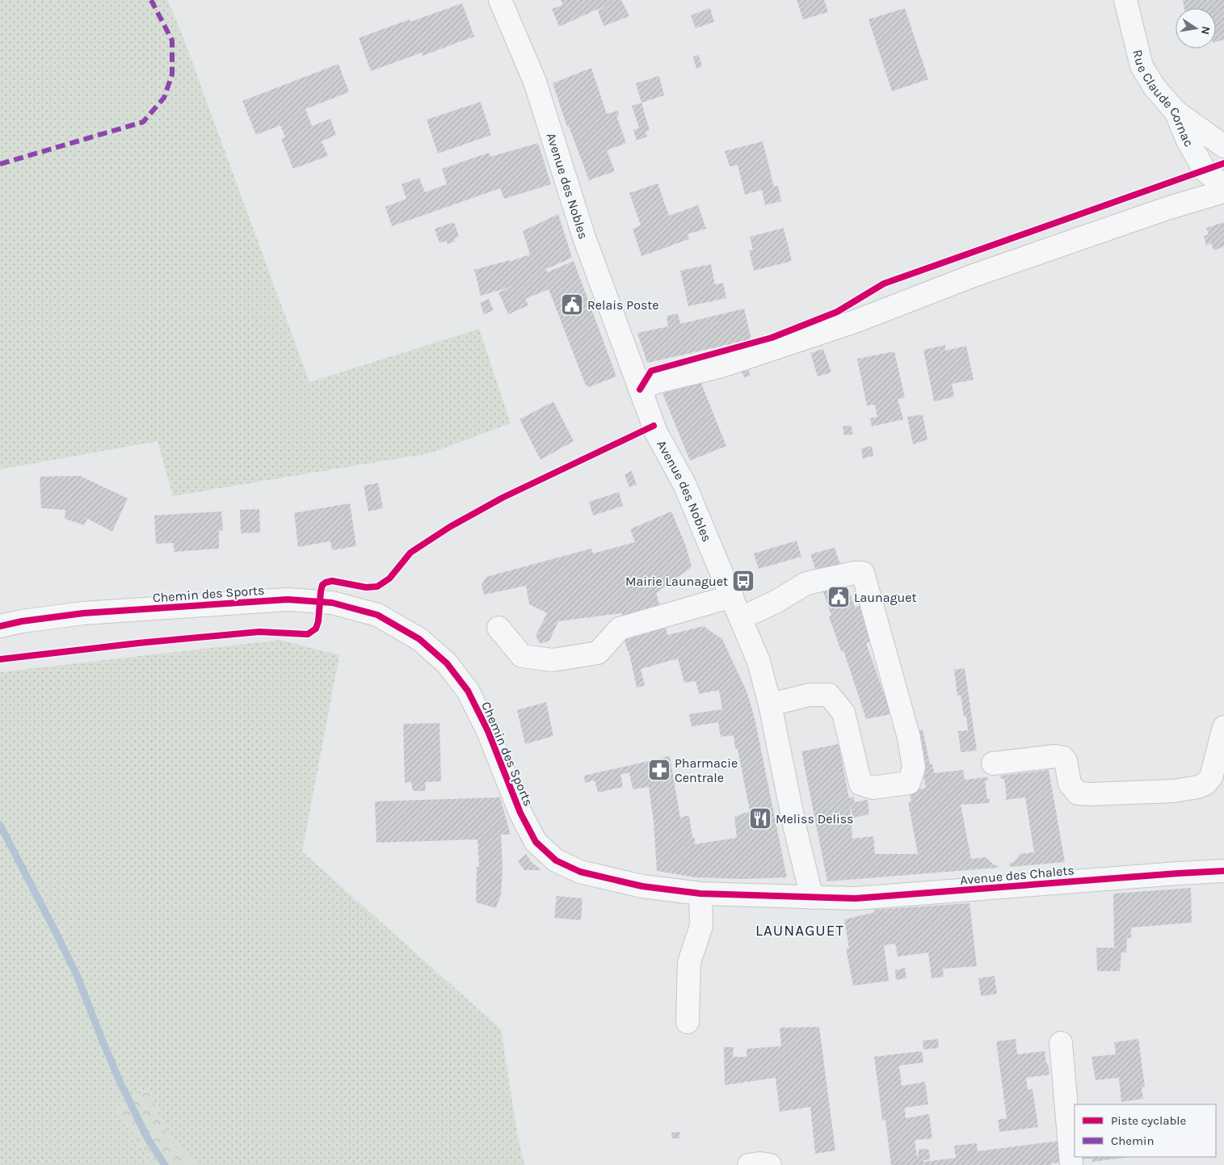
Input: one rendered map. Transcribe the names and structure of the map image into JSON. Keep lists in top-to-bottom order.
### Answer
{
  "streets": {
    "street": [
      "Rue Claude Cornac",
      "Avenue des Nobles",
      "Chemin des Sports",
      "Avenue des Chalets"
    ]
  },
  "crossings": [
    ["Avenue des Nobles", "Chemin des Sports"],
    ["Avenue des Nobles", "Avenue des Chalets"],
    ["Chemin des Sports", "Avenue des Chalets"]
  ],
  "districts": ["LAUNAGUET"],
  "places": {
    "public building": ["Relais Poste", "Launaguet"],
    "bus stop": ["Mairie Launaguet"],
    "pharmacy": ["Pharmacie Centrale"],
    "restaurant": ["Meliss Deliss"]
  },
  "legend": ["Piste cyclable", "Chemin"],
  "north": "right"
}
